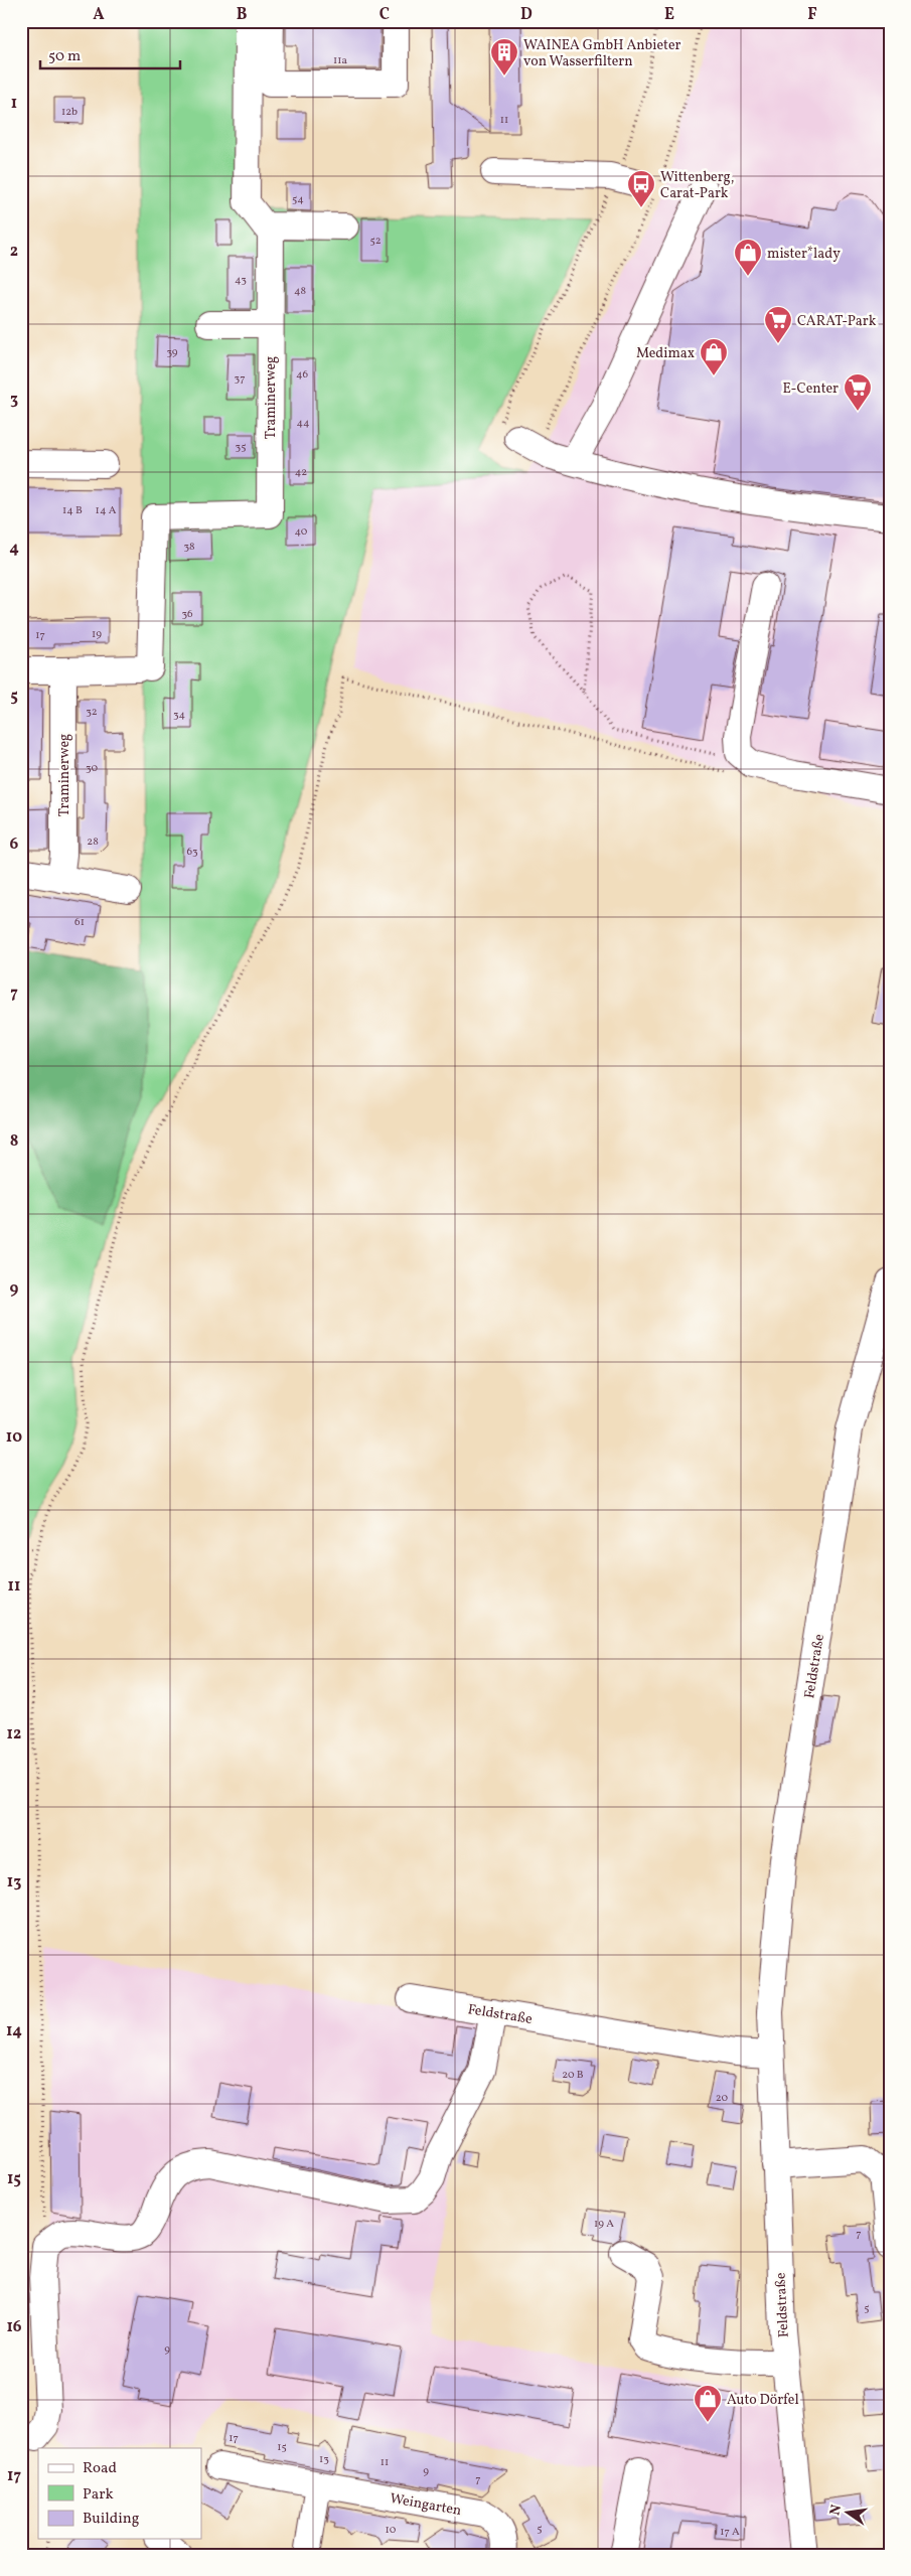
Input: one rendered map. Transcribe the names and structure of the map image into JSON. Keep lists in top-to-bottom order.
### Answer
{
  "streets": {
    "street": ["Traminerweg", "Feldstraße", "Weingarten"]
  },
  "places": {
    "building": ["WAINEA GmbH Anbieter von Wasserfiltern"],
    "bus stop": ["Wittenberg, Carat-Park"],
    "shop": ["mister*lady", "Medimax", "Auto Dörfel"],
    "supermarket": ["CARAT-Park", "E-Center"]
  },
  "house_numbers": [
    "11a",
    "12b",
    "11",
    "54",
    "52",
    "43",
    "48",
    "39",
    "46",
    "37",
    "44",
    "35",
    "42",
    "14 B",
    "14 A",
    "40",
    "38",
    "36",
    "19",
    "17",
    "32",
    "34",
    "30",
    "28",
    "63",
    "61",
    "20 B",
    "20",
    "19 A",
    "7",
    "5",
    "9",
    "17",
    "15",
    "13",
    "11",
    "9",
    "7",
    "5",
    "10",
    "17 A"
  ],
  "legend": ["Road", "Park", "Building"],
  "scale_bar": "50 m",
  "north": "left",
  "grid": {
    "columns": [
      "A",
      "B",
      "C",
      "D",
      "E",
      "F"
    ],
    "rows": [
      "1",
      "2",
      "3",
      "4",
      "5",
      "6",
      "7",
      "8",
      "9",
      "10",
      "11",
      "12",
      "13",
      "14",
      "15",
      "16",
      "17"
    ]
  }
}
